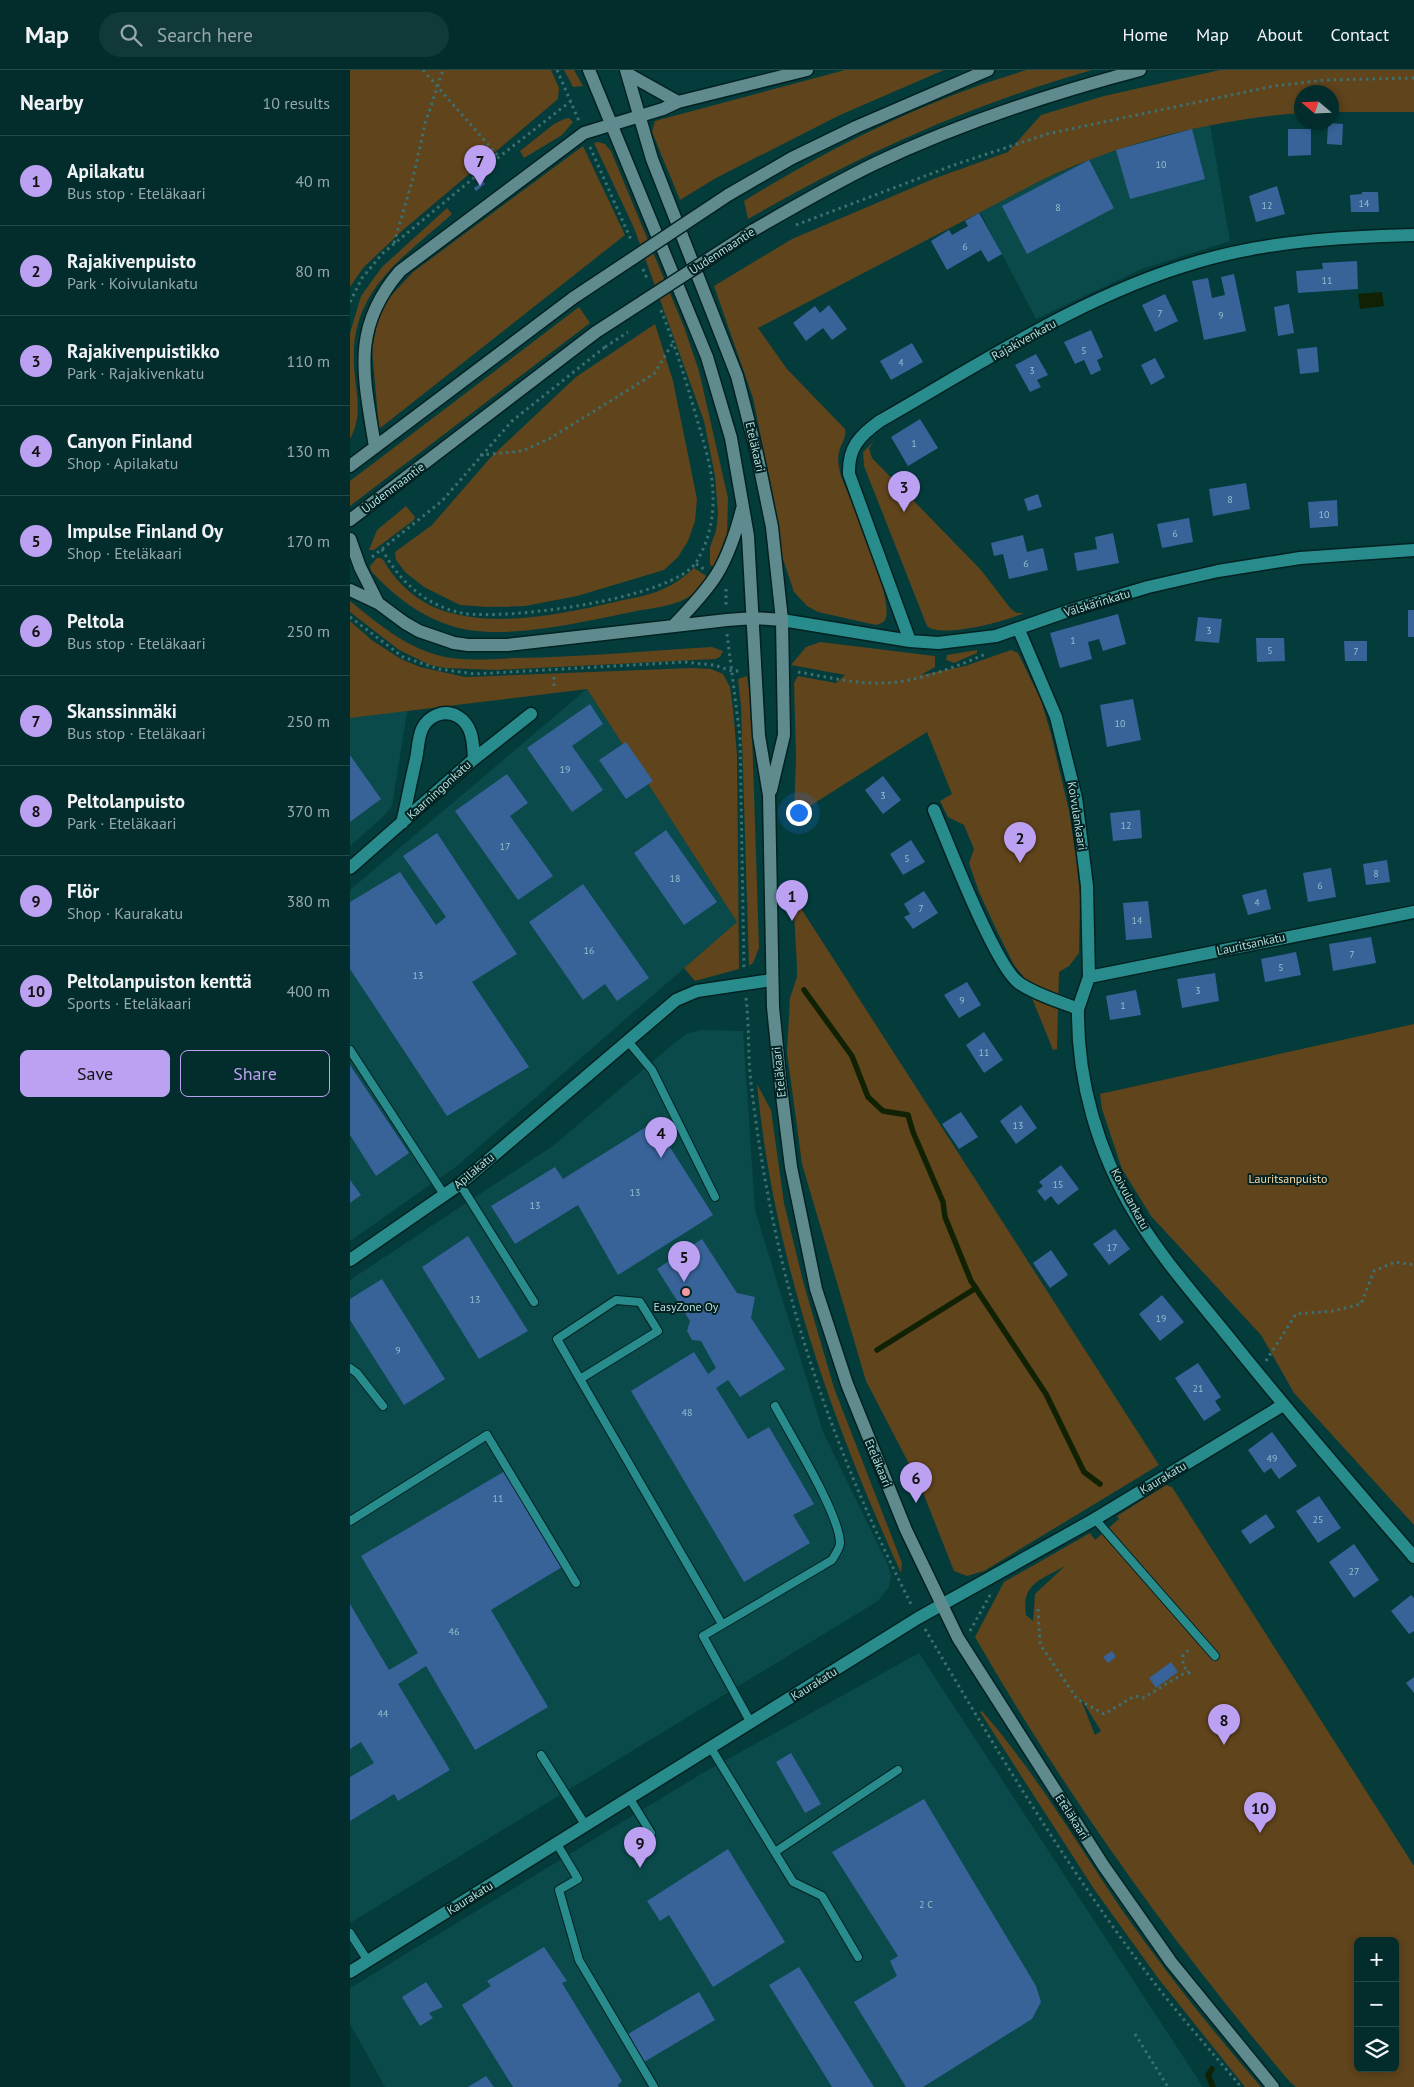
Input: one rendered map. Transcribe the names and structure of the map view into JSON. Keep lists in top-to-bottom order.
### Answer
{
  "streets": {
    "main road": ["Uudenmaantie", "Eteläkaari"],
    "street": [
      "Rajakivenkatu",
      "Välskärinkatu",
      "Kaarningonkatu",
      "Koivulankaari",
      "Lauritsankatu",
      "Apilakatu",
      "Koivulankatu",
      "Kaurakatu"
    ]
  },
  "crossings": [
    ["Rajakivenkatu", "Välskärinkatu"],
    ["Eteläkaari", "Välskärinkatu"],
    ["Eteläkaari", "Apilakatu"],
    ["Eteläkaari", "Kaurakatu"],
    ["Välskärinkatu", "Koivulankaari"],
    ["Koivulankaari", "Lauritsankatu"],
    ["Koivulankaari", "Koivulankatu"],
    ["Koivulankatu", "Kaurakatu"]
  ],
  "parks": ["Lauritsanpuisto"],
  "places": ["EasyZone Oy"],
  "house_numbers": [
    "10",
    "14",
    "12",
    "8",
    "6",
    "11",
    "7",
    "9",
    "5",
    "4",
    "3",
    "1",
    "8",
    "10",
    "6",
    "6",
    "3",
    "1",
    "5",
    "7",
    "10",
    "19",
    "3",
    "12",
    "17",
    "5",
    "8",
    "18",
    "6",
    "4",
    "7",
    "14",
    "16",
    "7",
    "5",
    "13",
    "3",
    "9",
    "1",
    "11",
    "13",
    "15",
    "13",
    "13",
    "17",
    "13",
    "19",
    "9",
    "21",
    "48",
    "49",
    "11",
    "25",
    "27",
    "46",
    "44",
    "2 C"
  ],
  "north": "left",
  "page": {
    "header": "Map",
    "search": "Search here",
    "nav": [
      "Home",
      "Map",
      "About",
      "Contact"
    ],
    "heading": ["Nearby", "10 results"],
    "list": [
      {
        "mark": "1",
        "name": "Apilakatu",
        "note": "Bus stop · Eteläkaari",
        "value": "40 m"
      },
      {
        "mark": "2",
        "name": "Rajakivenpuisto",
        "note": "Park · Koivulankatu",
        "value": "80 m"
      },
      {
        "mark": "3",
        "name": "Rajakivenpuistikko",
        "note": "Park · Rajakivenkatu",
        "value": "110 m"
      },
      {
        "mark": "4",
        "name": "Canyon Finland",
        "note": "Shop · Apilakatu",
        "value": "130 m"
      },
      {
        "mark": "5",
        "name": "Impulse Finland Oy",
        "note": "Shop · Eteläkaari",
        "value": "170 m"
      },
      {
        "mark": "6",
        "name": "Peltola",
        "note": "Bus stop · Eteläkaari",
        "value": "250 m"
      },
      {
        "mark": "7",
        "name": "Skanssinmäki",
        "note": "Bus stop · Eteläkaari",
        "value": "250 m"
      },
      {
        "mark": "8",
        "name": "Peltolanpuisto",
        "note": "Park · Eteläkaari",
        "value": "370 m"
      },
      {
        "mark": "9",
        "name": "Flör",
        "note": "Shop · Kaurakatu",
        "value": "380 m"
      },
      {
        "mark": "10",
        "name": "Peltolanpuiston kenttä",
        "note": "Sports · Eteläkaari",
        "value": "400 m"
      }
    ],
    "pins": [
      "7",
      "3",
      "2",
      "1",
      "4",
      "5",
      "6",
      "8",
      "10",
      "9"
    ],
    "buttons": ["Save", "Share"],
    "map_buttons": ["+", "−"]
  }
}
